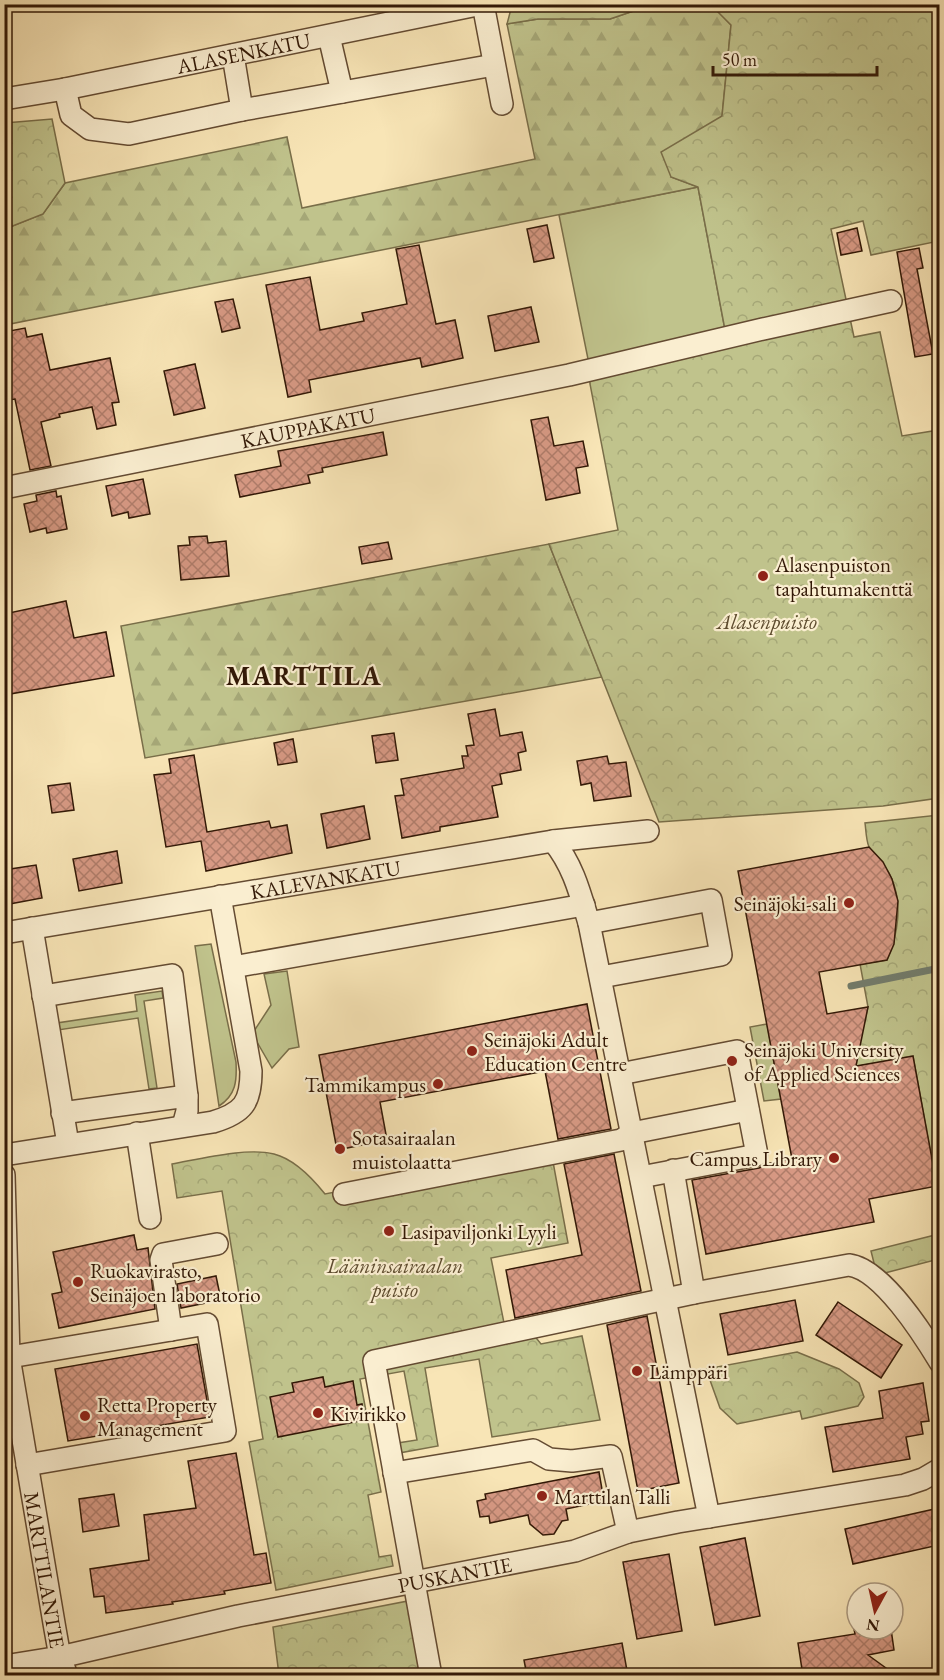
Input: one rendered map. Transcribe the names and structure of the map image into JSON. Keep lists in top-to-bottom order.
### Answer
{
  "streets": {
    "street": [
      "ALASENKATU",
      "KAUPPAKATU",
      "KALEVANKATU",
      "MARTTILANTIE",
      "PUSKANTIE"
    ]
  },
  "crossings": [
    ["MARTTILANTIE", "PUSKANTIE"]
  ],
  "districts": ["MARTTILA"],
  "parks": ["Alasenpuisto", "Lääninsairaalan puisto"],
  "places": [
    "Alasenpuiston tapahtumakenttä",
    "Seinäjoki-sali",
    "Seinäjoki Adult Education Centre",
    "Seinäjoki University of Applied Sciences",
    "Tammikampus",
    "Sotasairaalan muistolaatta",
    "Campus Library",
    "Lasipaviljonki Lyyli",
    "Ruokavirasto, Seinäjoen laboratorio",
    "Lämppäri",
    "Kivirikko",
    "Retta Property Management",
    "Marttilan Talli"
  ],
  "scale_bar": "50 m",
  "north": "bottom"
}
